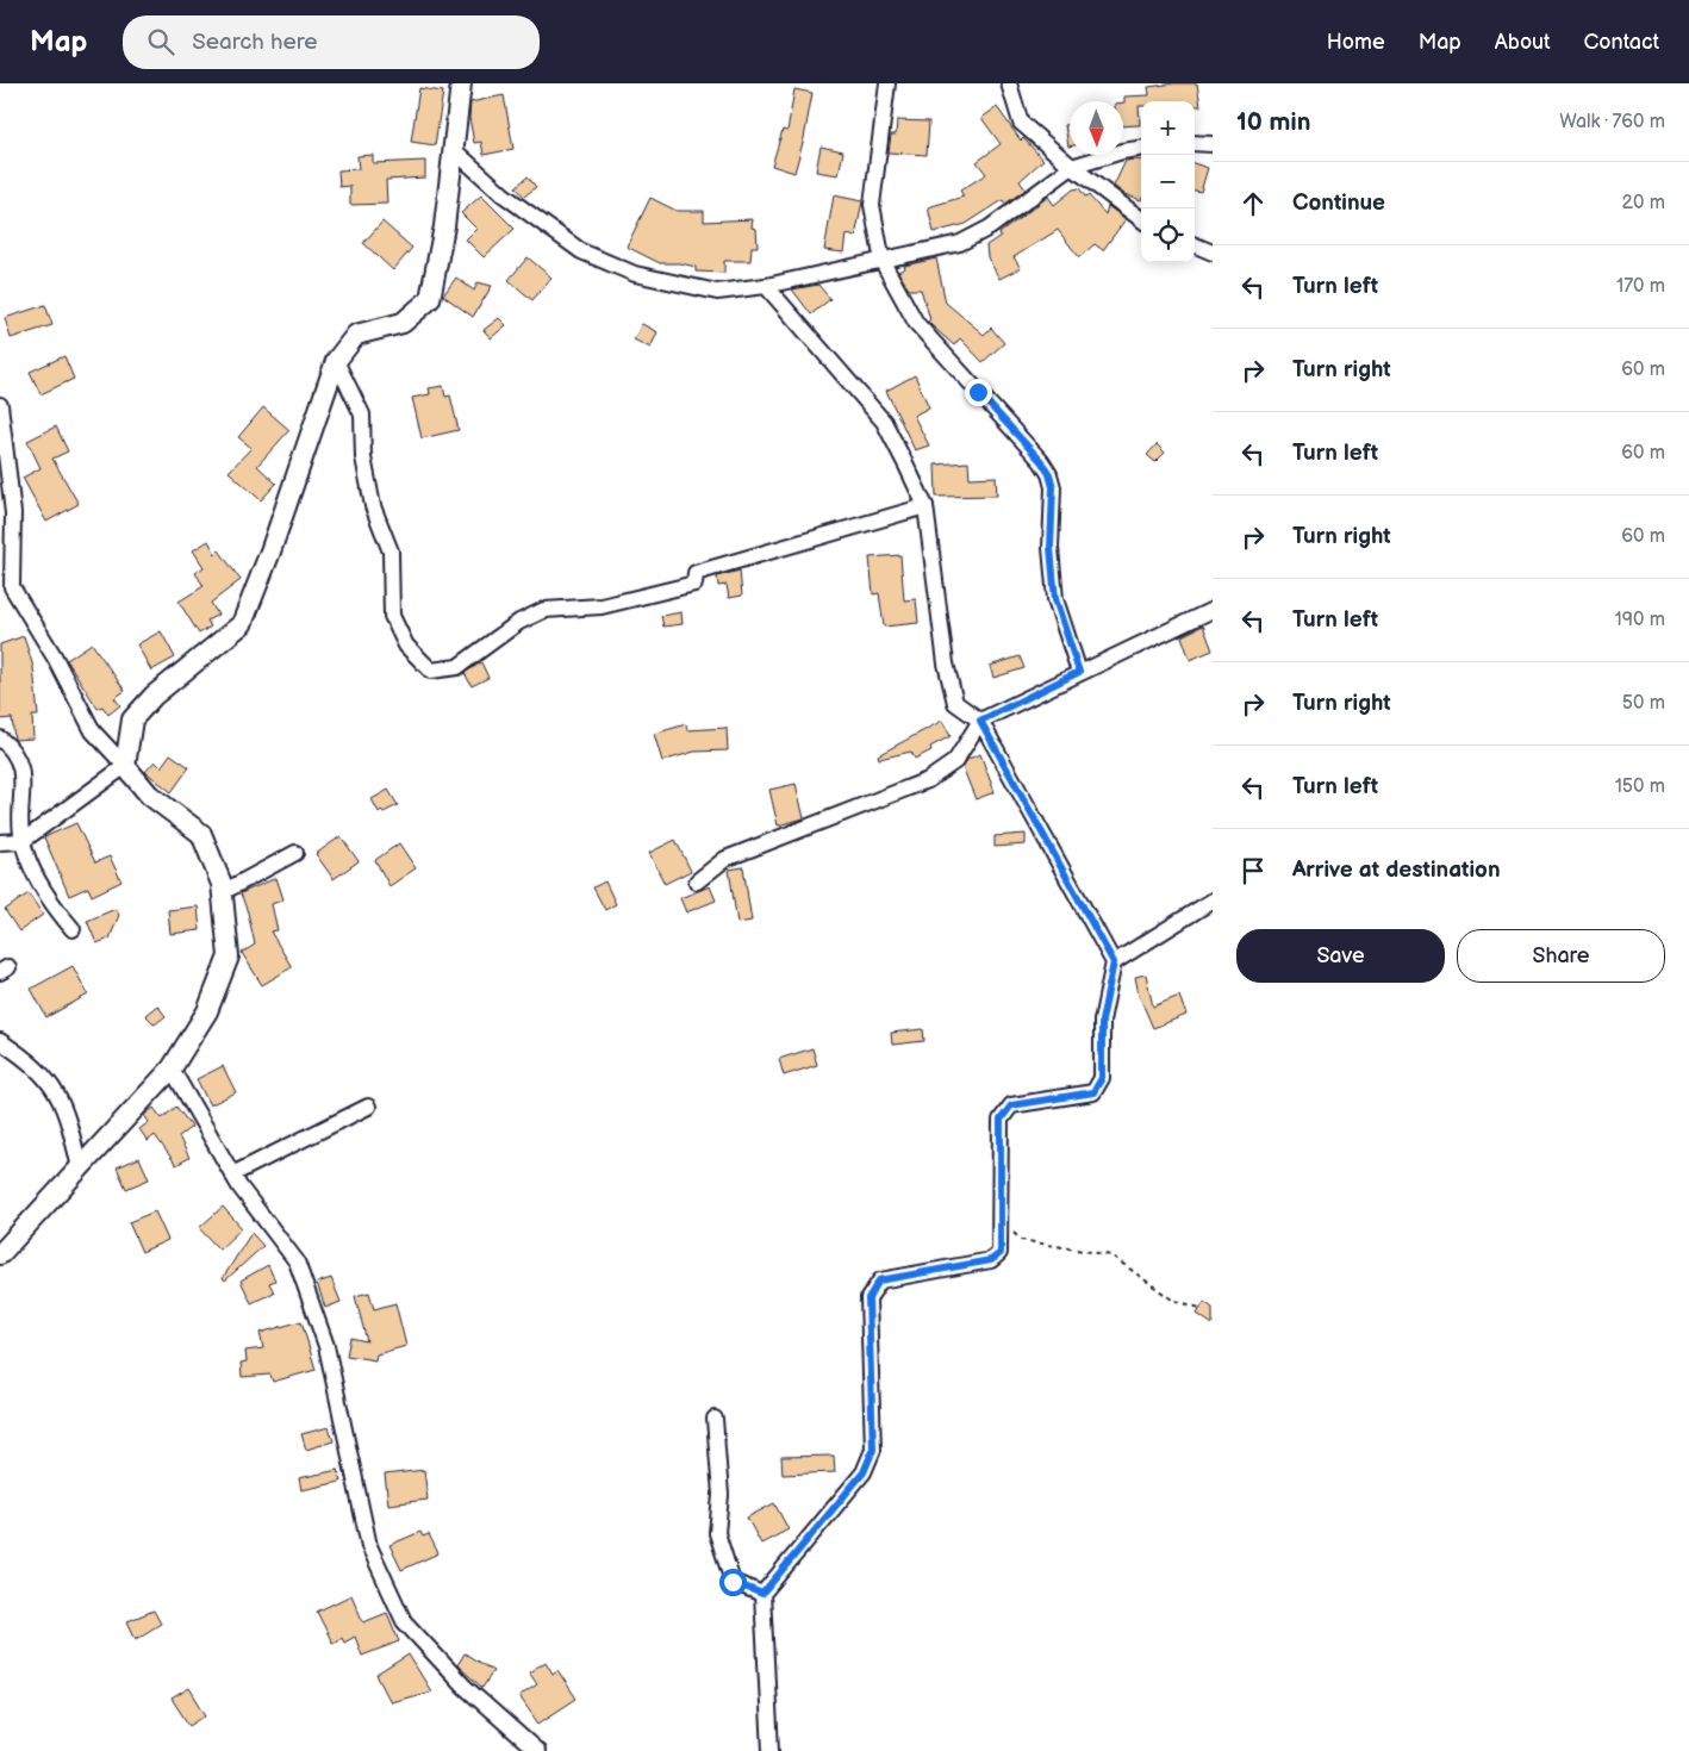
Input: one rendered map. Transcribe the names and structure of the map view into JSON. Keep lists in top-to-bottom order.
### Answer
{
  "north": "bottom",
  "page": {
    "header": "Map",
    "search": "Search here",
    "nav": [
      "Home",
      "Map",
      "About",
      "Contact"
    ],
    "heading": ["10 min", "Walk · 760 m"],
    "map_buttons": ["+", "−"],
    "list": [
      ["Continue", "20 m"],
      ["Turn left", "170 m"],
      ["Turn right", "60 m"],
      ["Turn left", "60 m"],
      ["Turn right", "60 m"],
      ["Turn left", "190 m"],
      ["Turn right", "50 m"],
      ["Turn left", "150 m"],
      "Arrive at destination"
    ],
    "buttons": ["Save", "Share"]
  }
}
